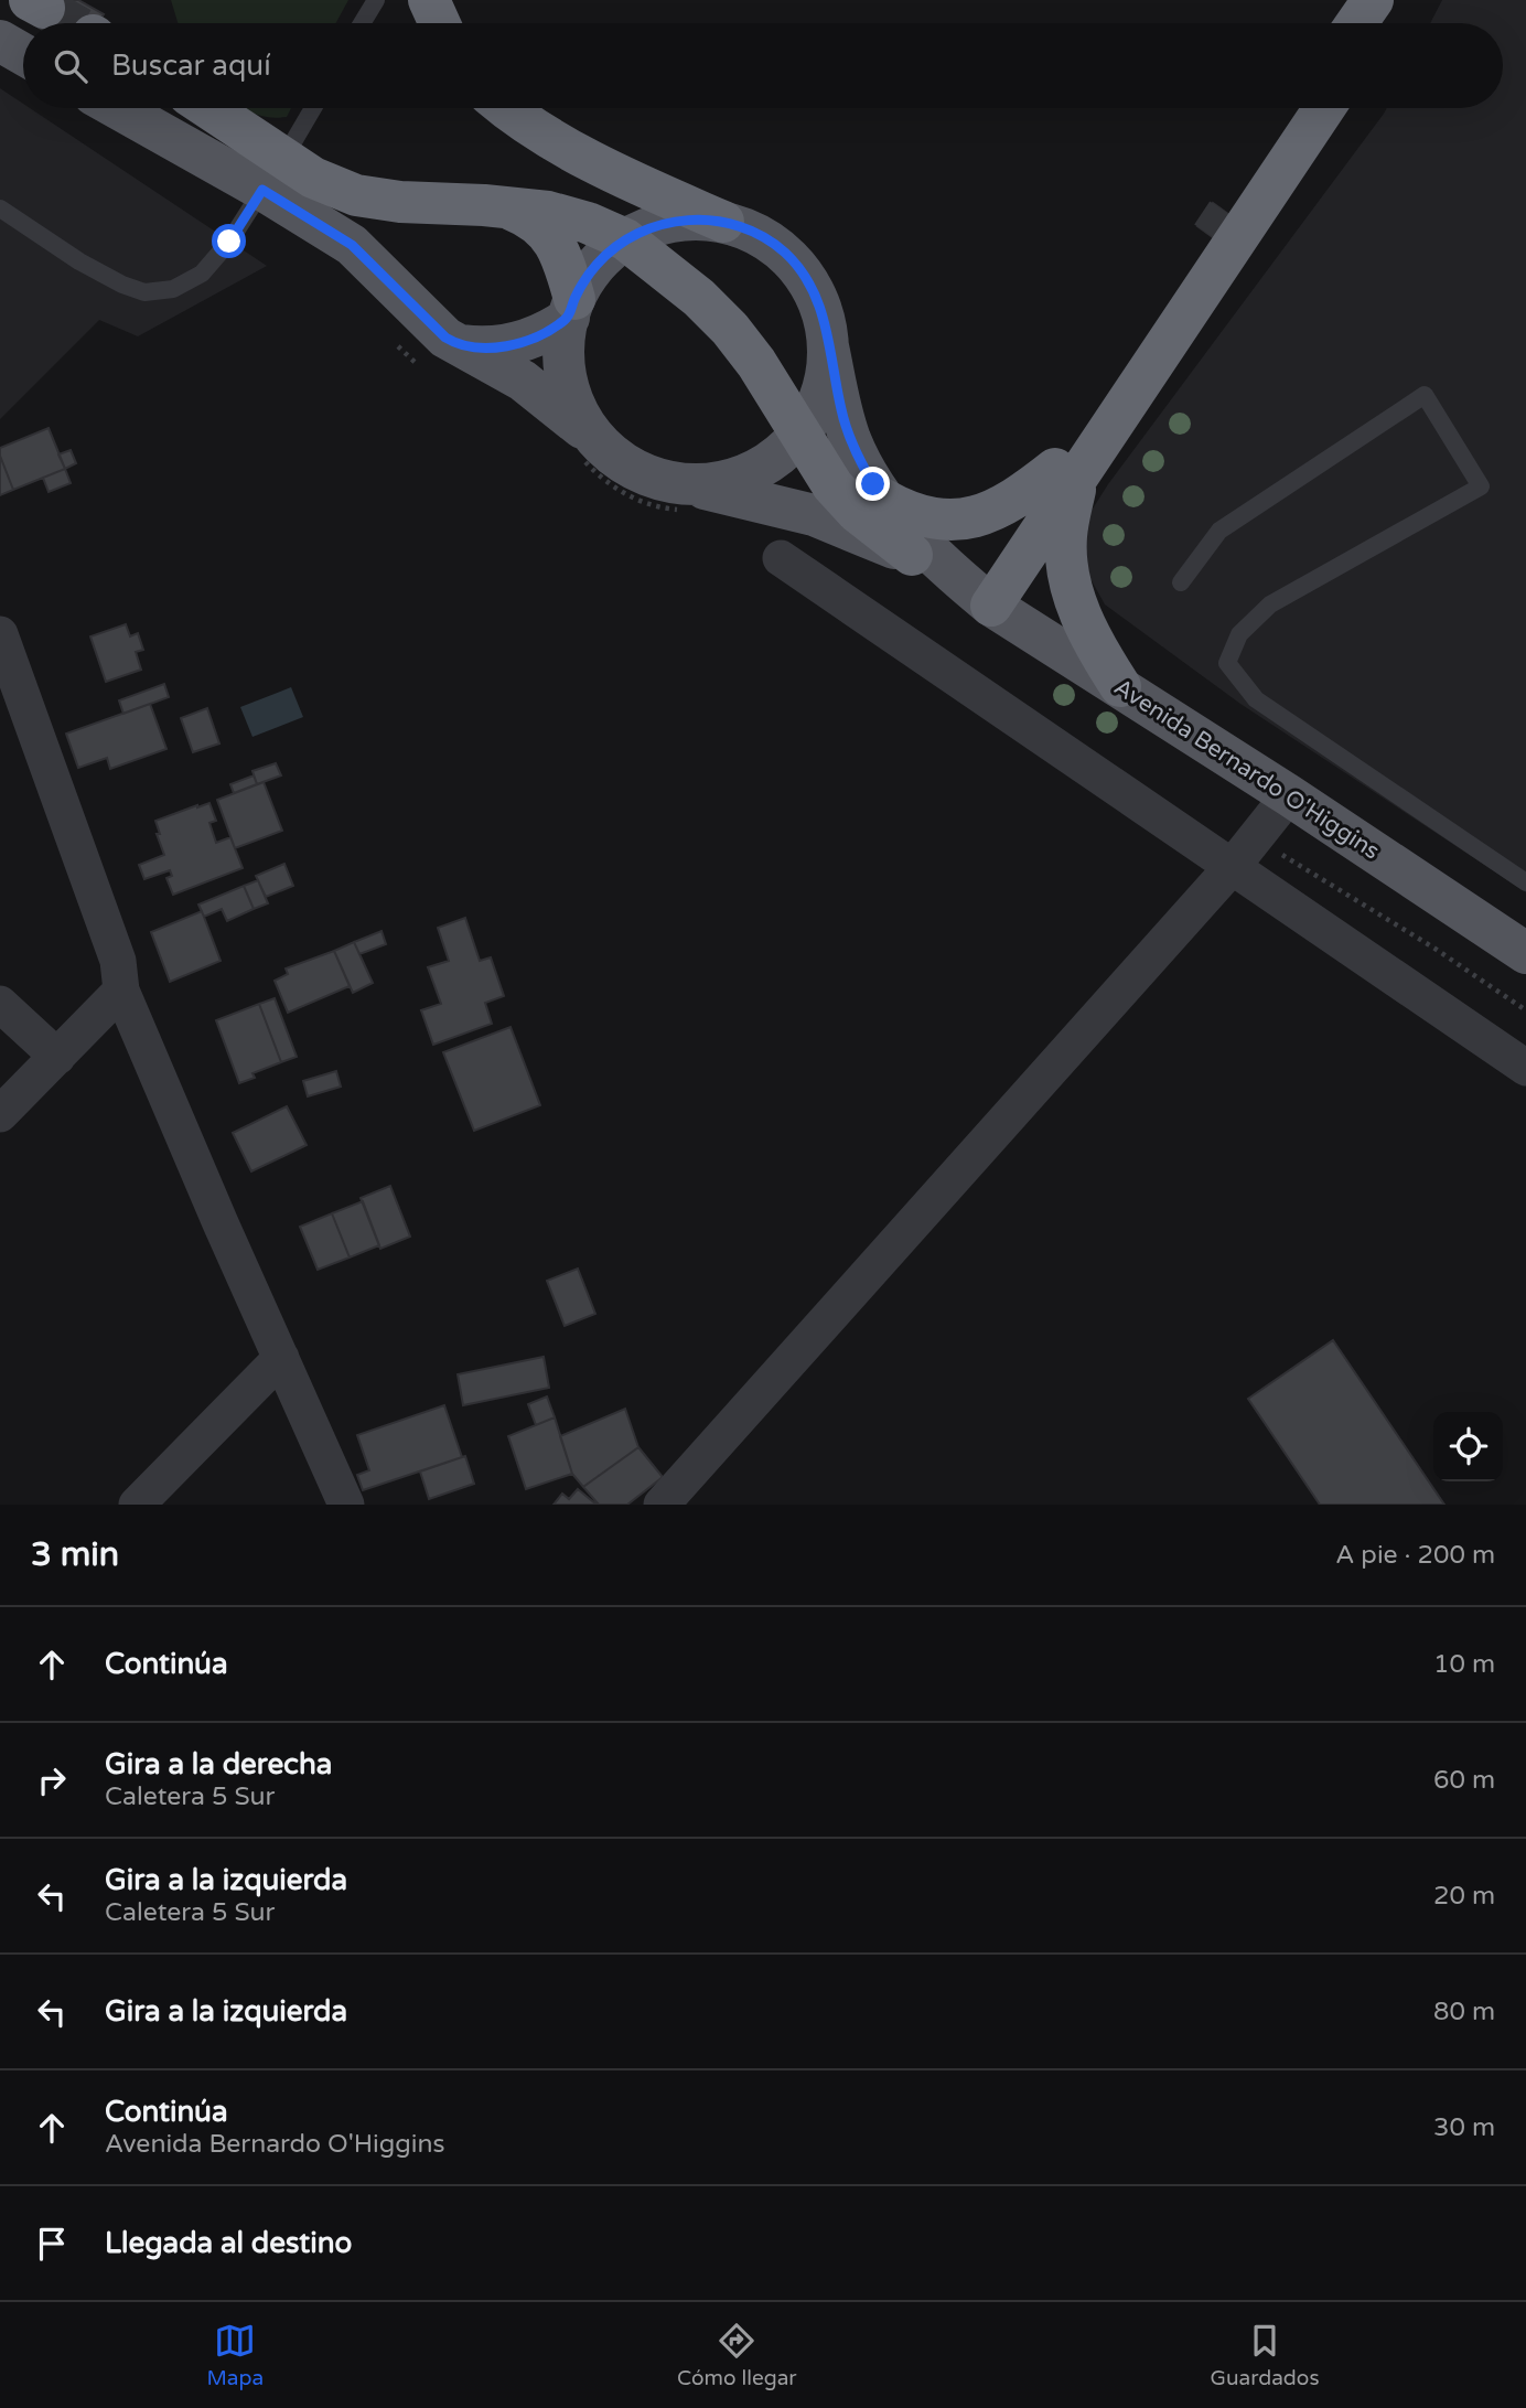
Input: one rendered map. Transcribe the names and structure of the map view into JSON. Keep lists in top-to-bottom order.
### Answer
{
  "streets": {
    "main road": ["Avenida Bernardo O'Higgins"]
  },
  "page": {
    "search": "Buscar aquí",
    "heading": ["3 min", "A pie · 200 m"],
    "list": [
      ["Continúa", "10 m"],
      ["Gira a la derecha", "Caletera 5 Sur", "60 m"],
      ["Gira a la izquierda", "Caletera 5 Sur", "20 m"],
      ["Gira a la izquierda", "80 m"],
      ["Continúa", "Avenida Bernardo O'Higgins", "30 m"],
      "Llegada al destino"
    ],
    "nav": ["Mapa", "Cómo llegar", "Guardados"]
  }
}
